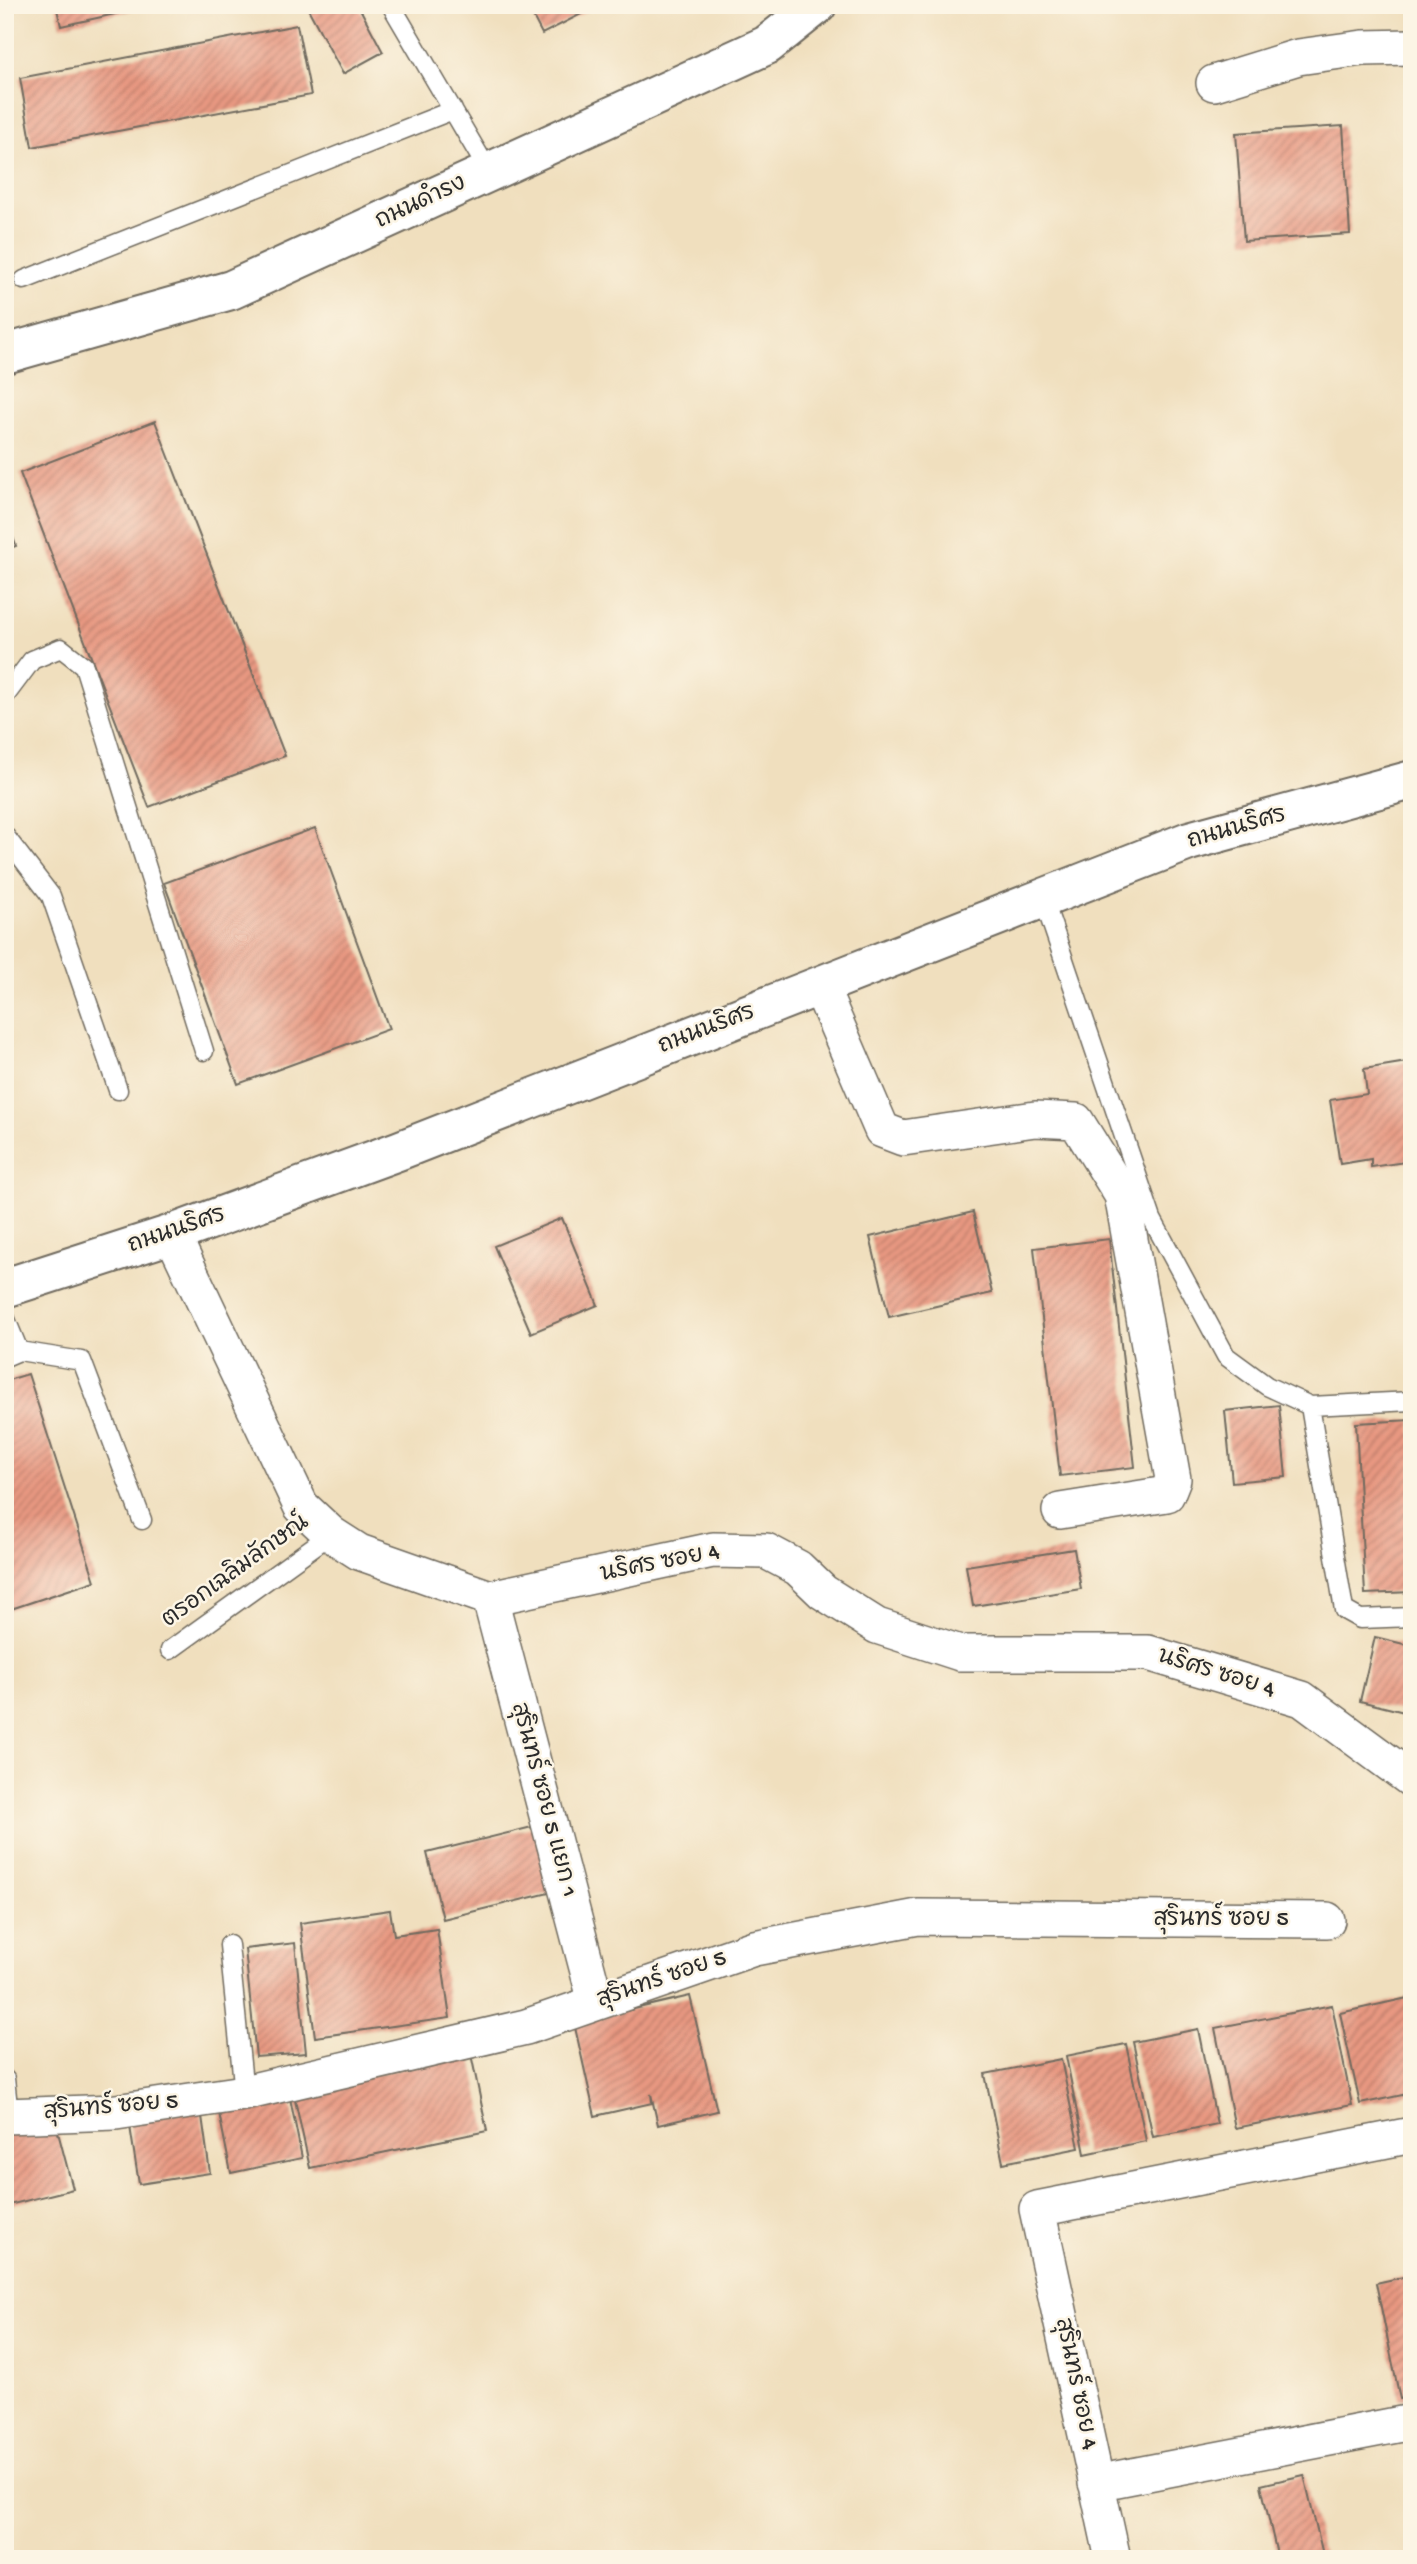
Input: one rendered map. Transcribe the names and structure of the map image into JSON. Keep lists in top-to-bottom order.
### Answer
{
  "streets": {
    "street": [
      "ถนนดำรง",
      "ถนนนริศร",
      "นริศร ซอย 4",
      "สุรินทร์ ซอย 5 แยก 1",
      "สุรินทร์ ซอย 5",
      "สุรินทร์ ซอย 4"
    ],
    "lane": ["ตรอกเฉลิมลักษณ์"]
  },
  "crossings": [
    ["นริศร ซอย 4", "สุรินทร์ ซอย 5 แยก 1"],
    ["สุรินทร์ ซอย 5 แยก 1", "สุรินทร์ ซอย 5"]
  ]
}
